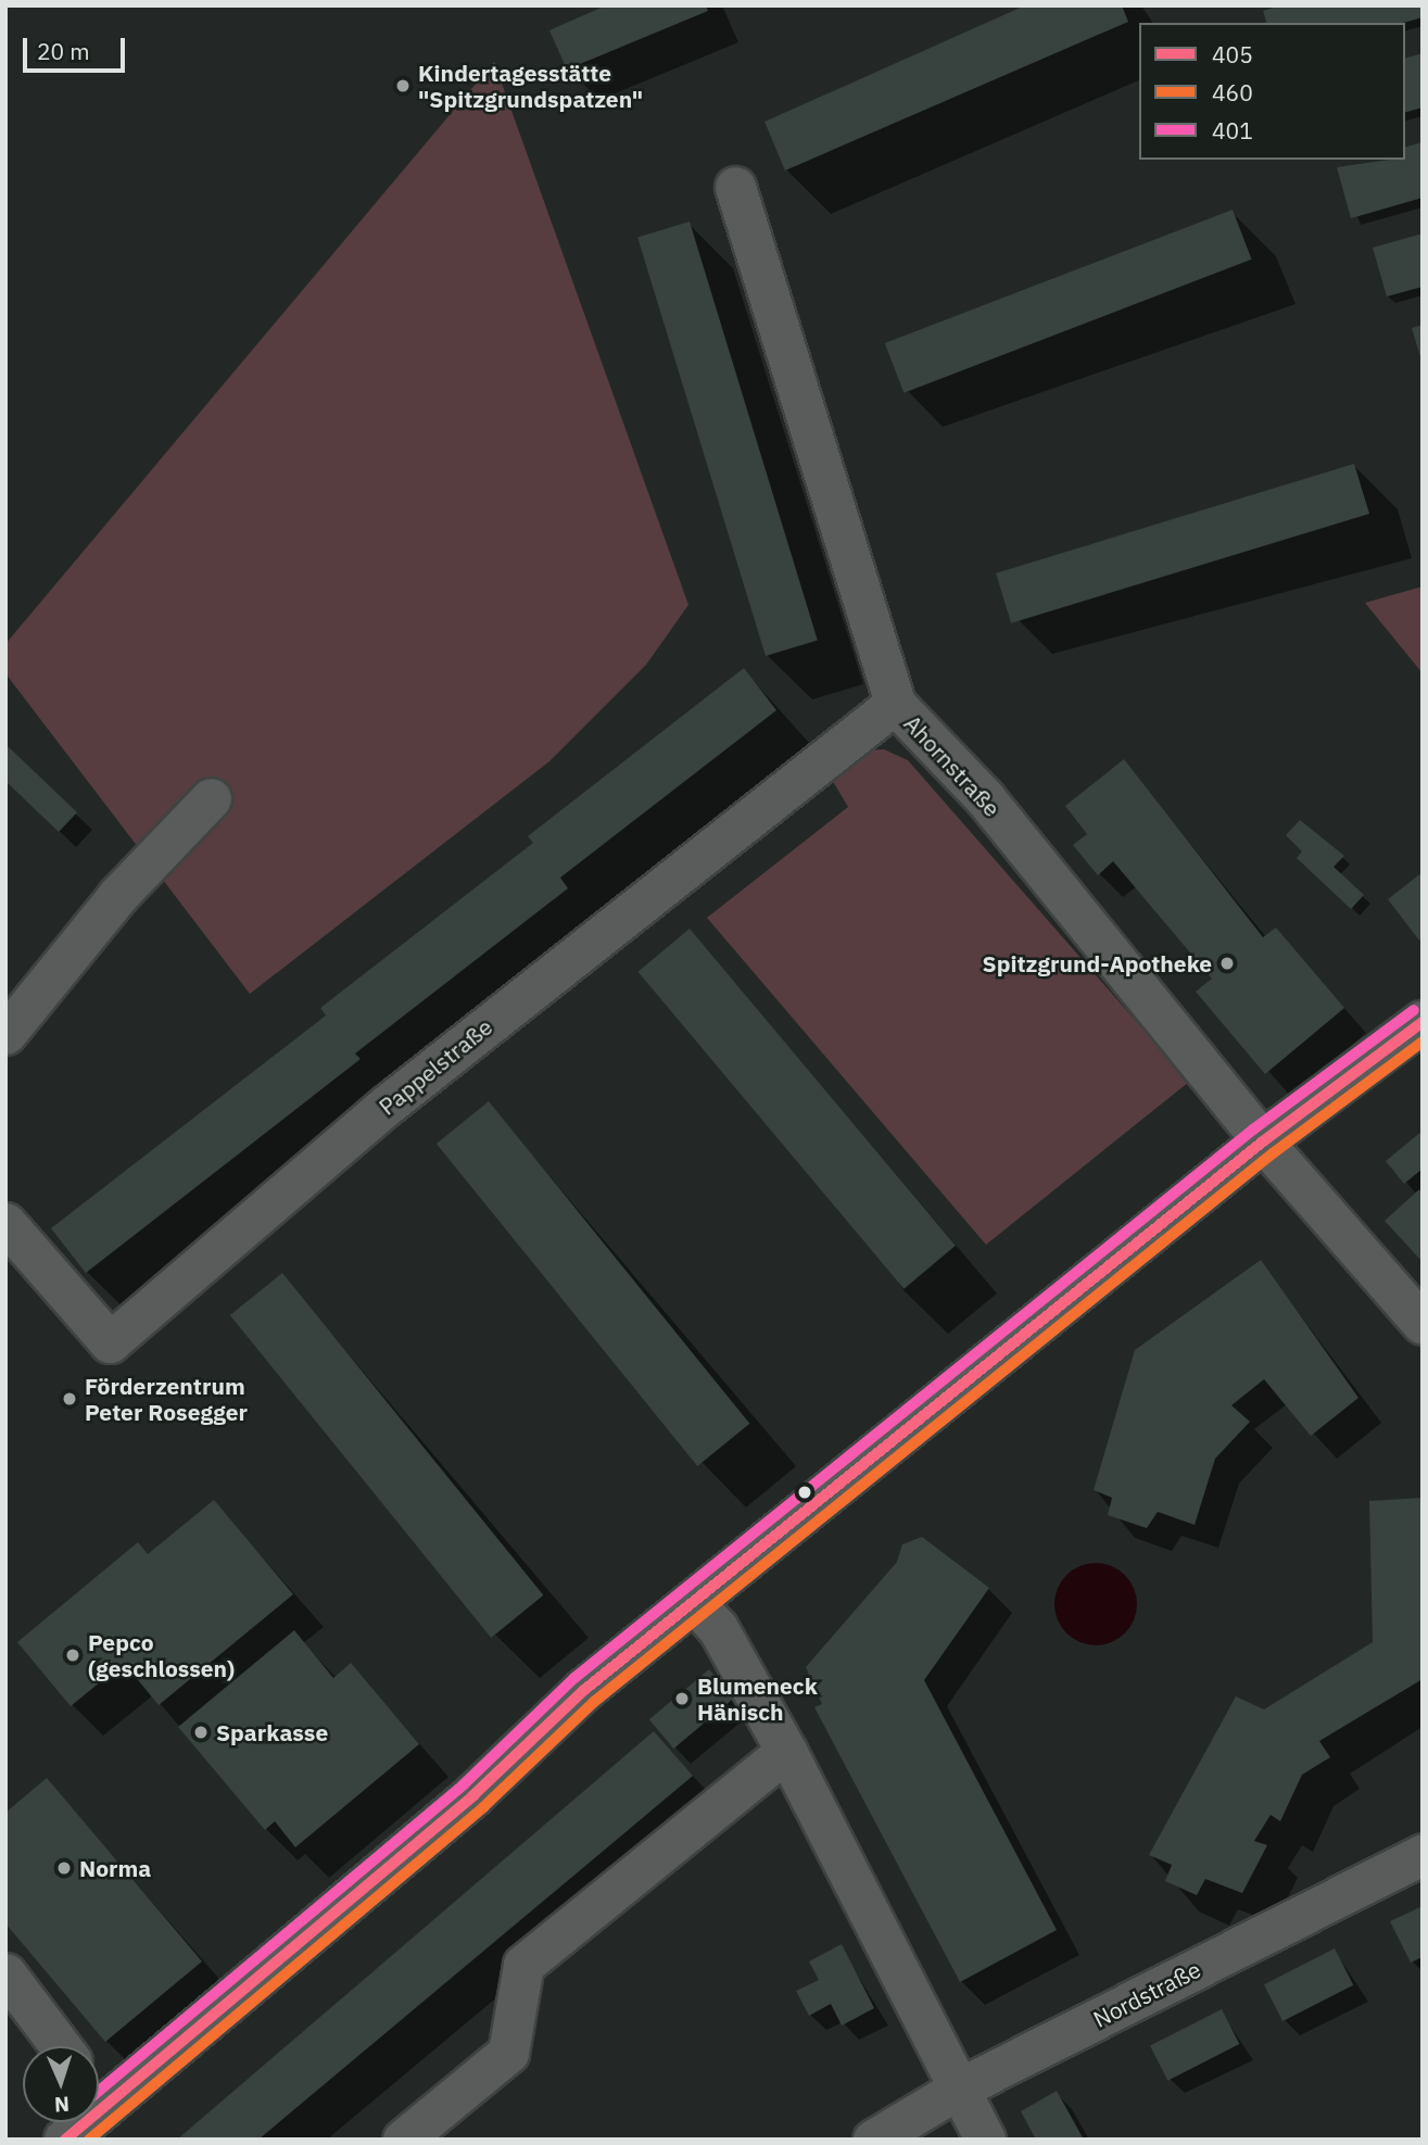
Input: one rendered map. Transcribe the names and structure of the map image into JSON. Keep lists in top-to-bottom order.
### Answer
{
  "streets": {
    "street": ["Ahornstraße", "Pappelstraße", "Nordstraße"]
  },
  "crossings": [
    ["Ahornstraße", "Pappelstraße"]
  ],
  "places": [
    "Kindertagesstätte \"Spitzgrundspatzen\"",
    "Spitzgrund-Apotheke",
    "Förderzentrum Peter Rosegger",
    "Pepco (geschlossen)",
    "Blumeneck Hänisch",
    "Sparkasse",
    "Norma"
  ],
  "lines": ["transit line 401", "transit line 405", "transit line 460"],
  "legend": ["405", "460", "401"],
  "scale_bar": "20 m",
  "north": "bottom"
}
